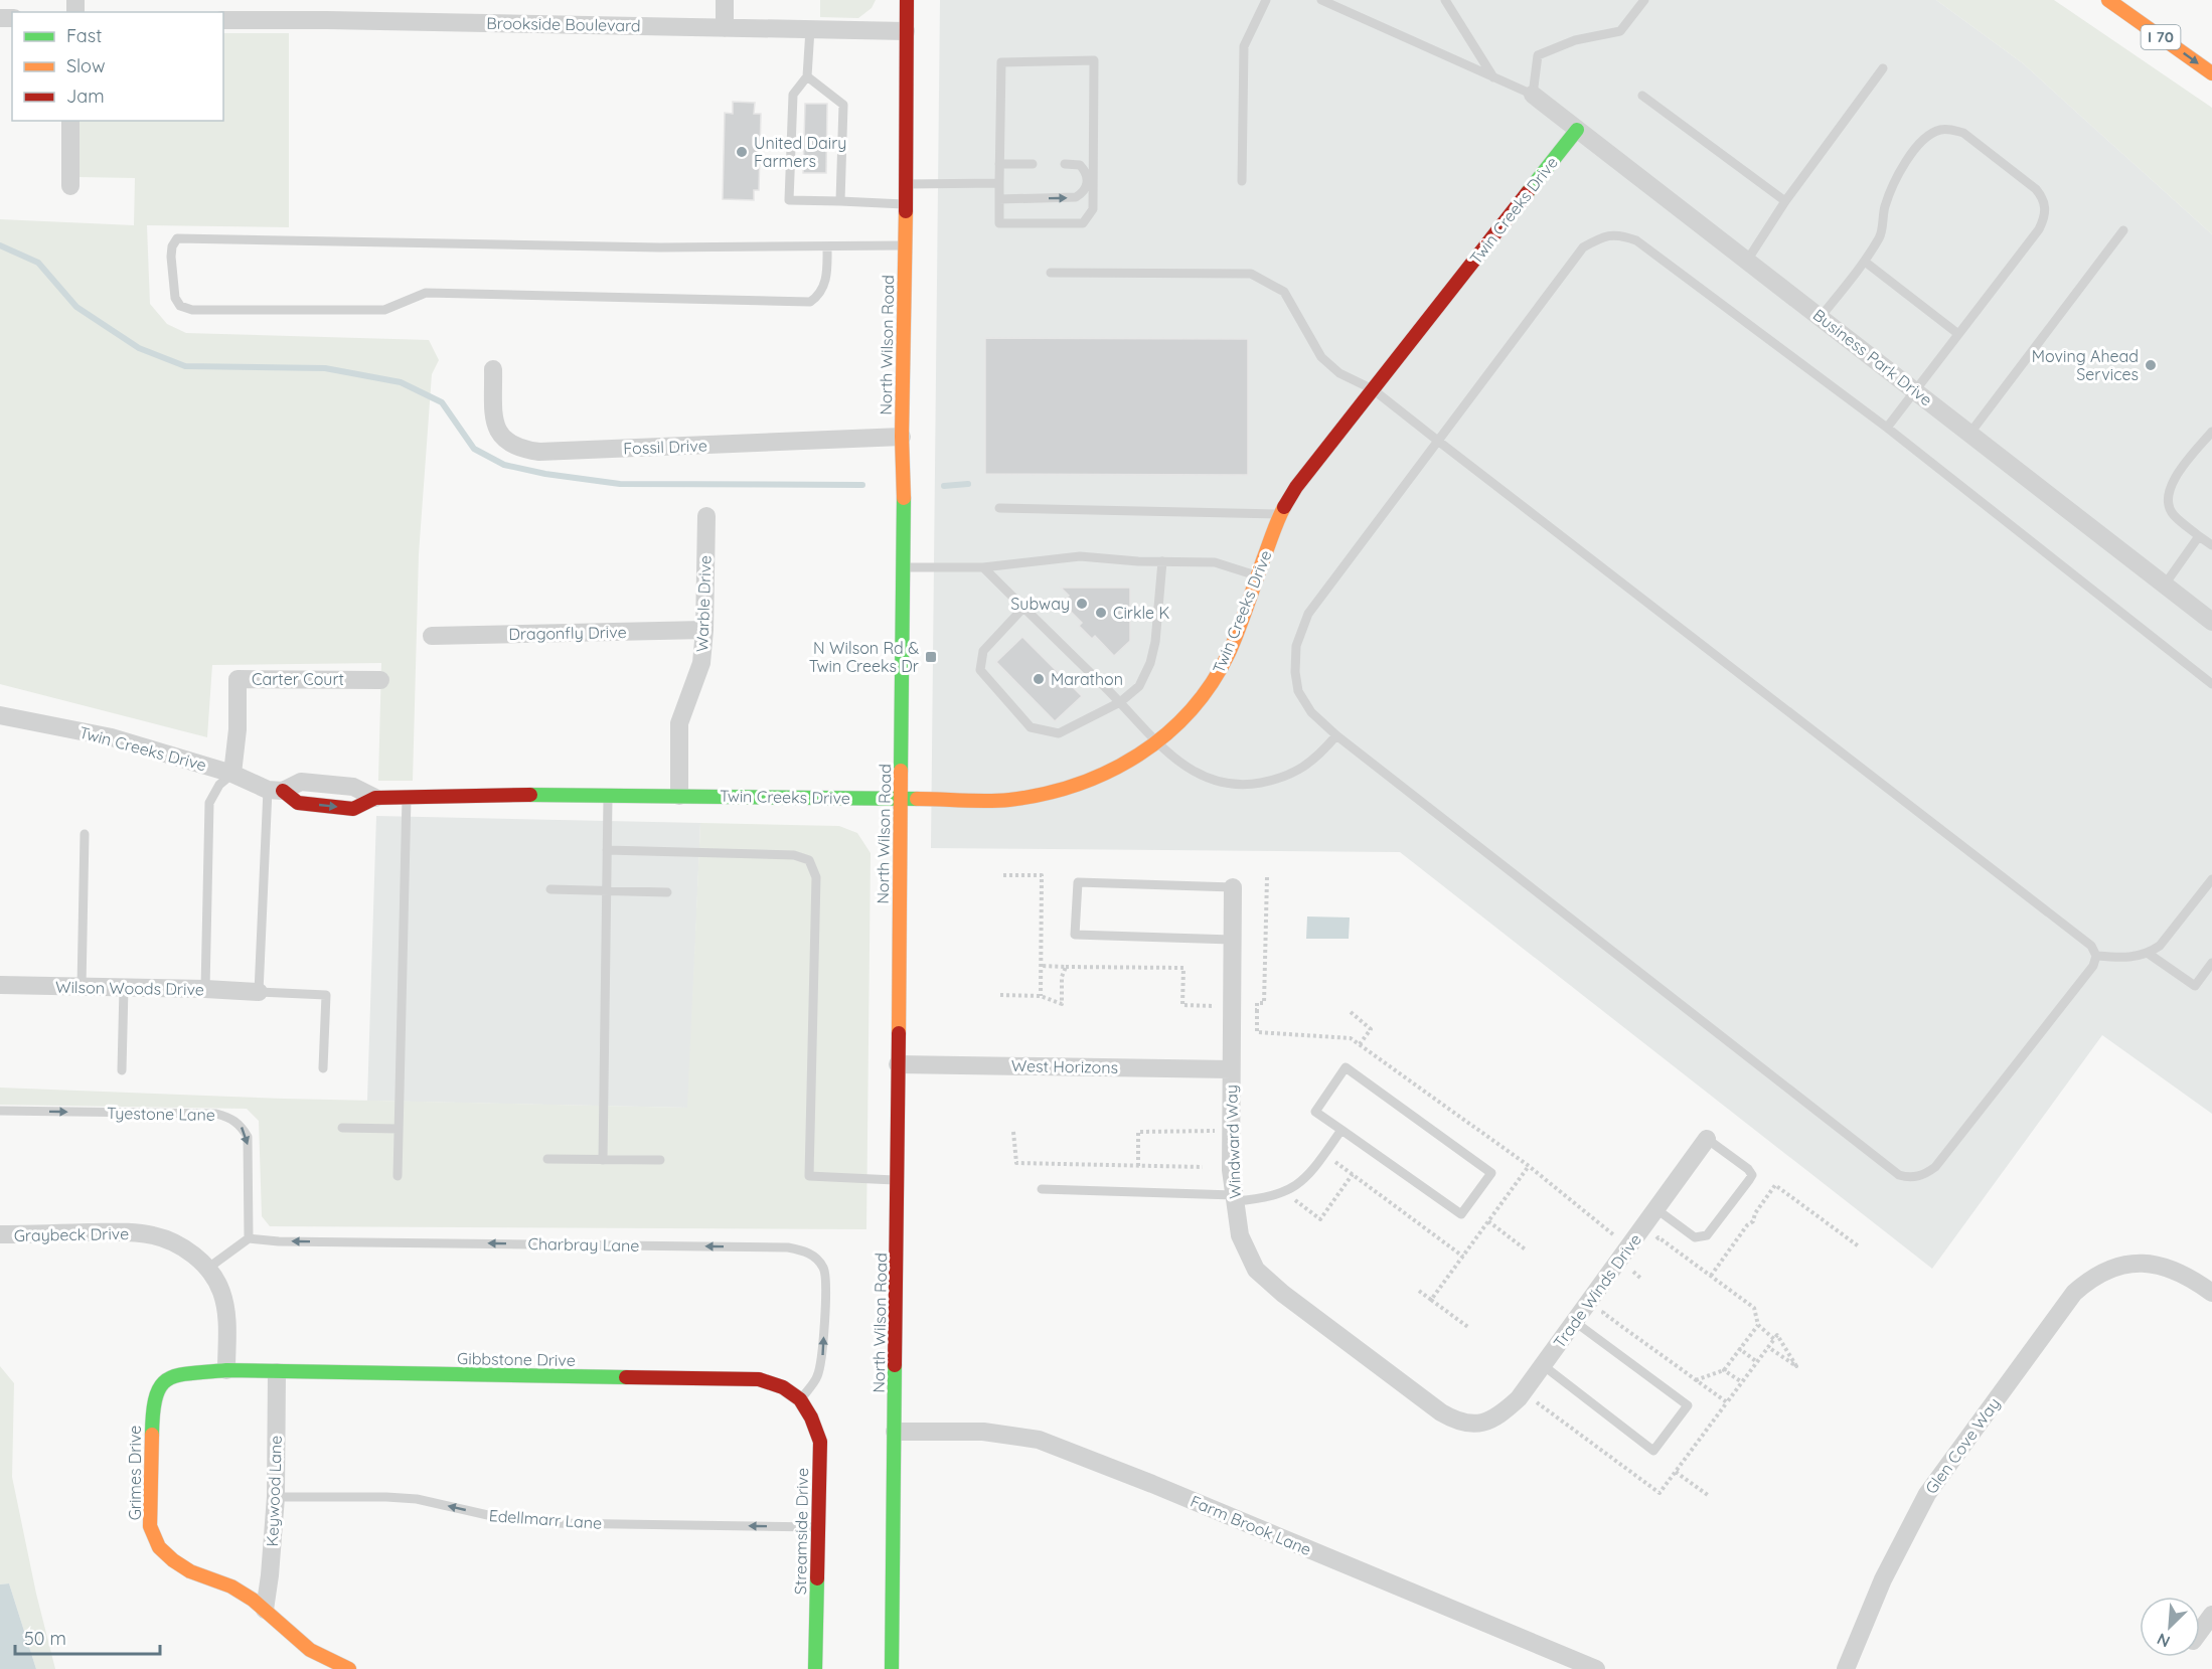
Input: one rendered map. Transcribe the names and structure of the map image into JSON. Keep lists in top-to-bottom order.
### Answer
{
  "streets": {
    "main road": [
      "I 70",
      "Twin Creeks Drive",
      "North Wilson Road",
      "Gibbstone Drive",
      "Grimes Drive",
      "Streamside Drive"
    ],
    "street": [
      "Brookside Boulevard",
      "Business Park Drive",
      "Fossil Drive",
      "Warble Drive",
      "Dragonfly Drive",
      "Carter Court",
      "Wilson Woods Drive",
      "West Horizons",
      "Windward Way",
      "Graybeck Drive",
      "Trade Winds Drive",
      "Glen Cove Way",
      "Keywood Lane",
      "Farm Brook Lane"
    ],
    "lane": ["Tyestone Lane", "Charbray Lane", "Edellmarr Lane"]
  },
  "crossings": [
    ["Brookside Boulevard", "North Wilson Road"],
    ["Twin Creeks Drive", "North Wilson Road"],
    ["Twin Creeks Drive", "Business Park Drive"],
    ["Twin Creeks Drive", "Warble Drive"],
    ["Twin Creeks Drive", "Carter Court"],
    ["North Wilson Road", "Fossil Drive"],
    ["North Wilson Road", "West Horizons"],
    ["North Wilson Road", "Farm Brook Lane"],
    ["Warble Drive", "Dragonfly Drive"],
    ["West Horizons", "Windward Way"],
    ["Tyestone Lane", "Charbray Lane"],
    ["Windward Way", "Trade Winds Drive"],
    ["Graybeck Drive", "Gibbstone Drive"],
    ["Graybeck Drive", "Grimes Drive"],
    ["Charbray Lane", "Gibbstone Drive"],
    ["Charbray Lane", "Streamside Drive"],
    ["Gibbstone Drive", "Grimes Drive"],
    ["Gibbstone Drive", "Keywood Lane"],
    ["Gibbstone Drive", "Streamside Drive"],
    ["Grimes Drive", "Keywood Lane"],
    ["Keywood Lane", "Edellmarr Lane"],
    ["Edellmarr Lane", "Streamside Drive"]
  ],
  "one_way": ["Edellmarr Lane"],
  "places": {
    "other": [
      "United Dairy Farmers",
      "Moving Ahead Services",
      "Subway",
      "Cirkle K",
      "Marathon"
    ],
    "transit": ["N Wilson Rd & Twin Creeks Dr"]
  },
  "legend": ["Fast", "Slow", "Jam"],
  "scale_bar": "50 m",
  "north": "bottom left"
}
